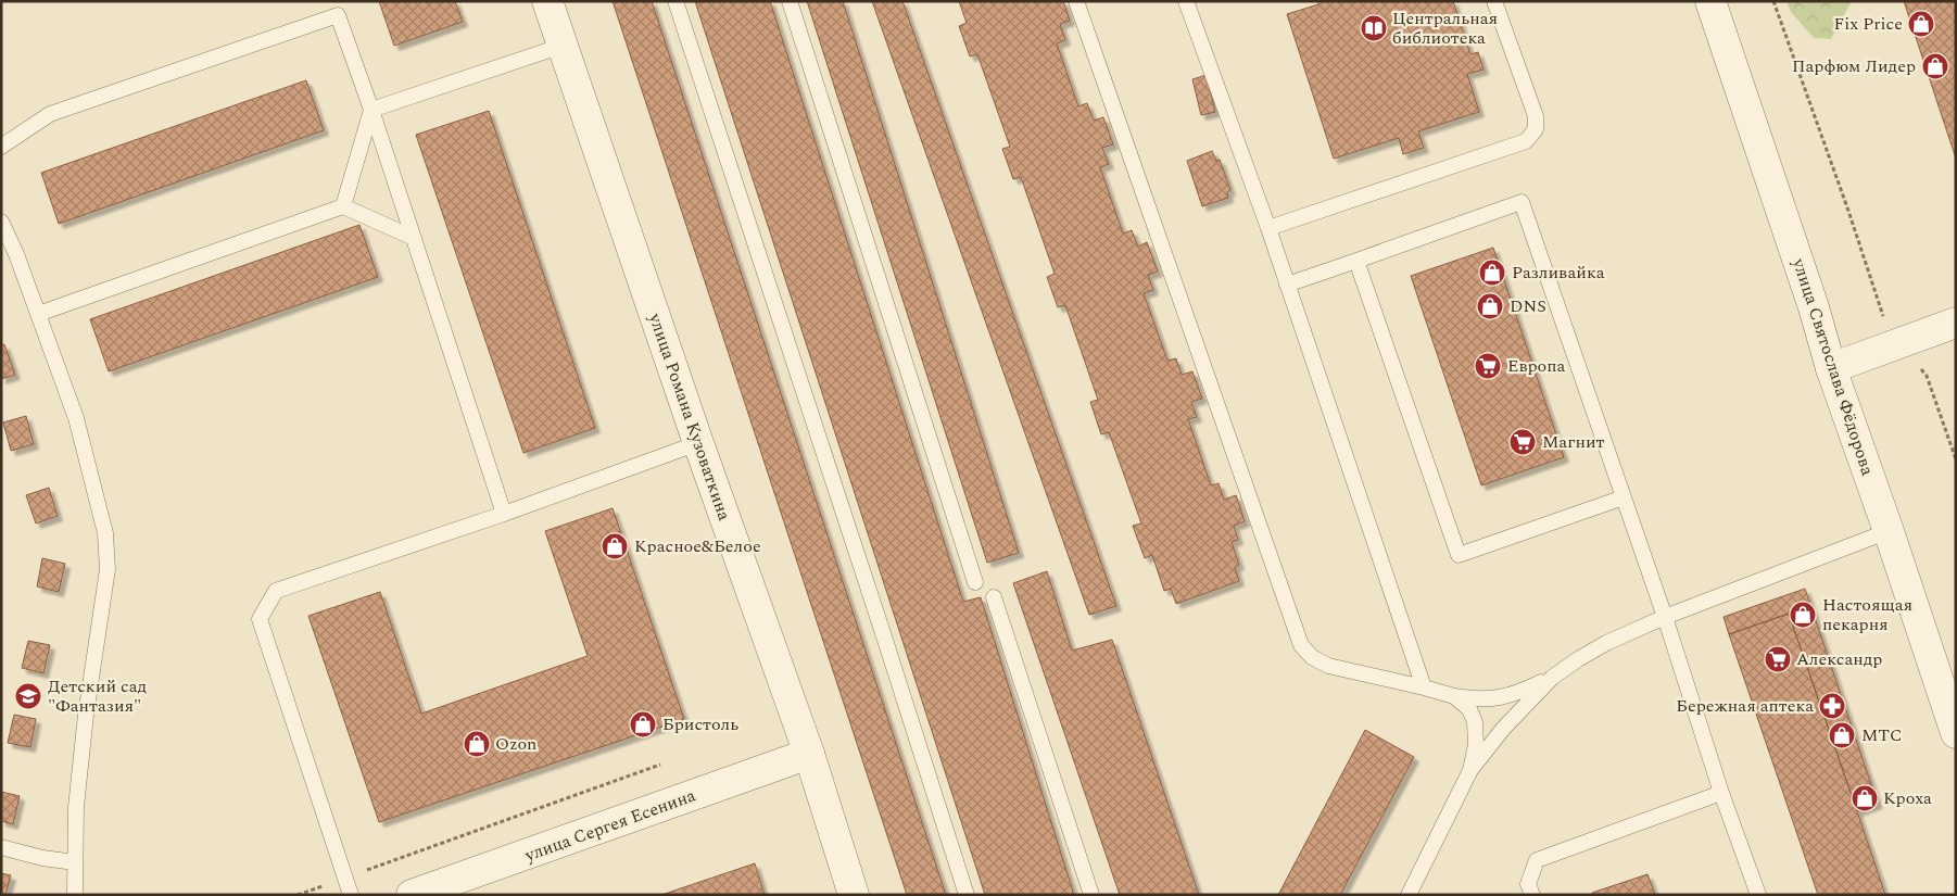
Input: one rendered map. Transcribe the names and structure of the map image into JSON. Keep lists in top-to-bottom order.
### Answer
{
  "streets": {
    "street": ["улица Святослава Фёдорова", "улица Романа Кузоваткина", "улица Сергея Есенина"]
  },
  "crossings": [
    ["улица Романа Кузоваткина", "улица Сергея Есенина"]
  ],
  "places": {
    "shop": [
      "Fix Price",
      "Парфюм Лидер",
      "Разливайка",
      "DNS",
      "Красное&Белое",
      "Настоящая пекарня",
      "Бристоль",
      "МТС",
      "Ozon",
      "Кроха"
    ],
    "library": ["Центральная библиотека"],
    "supermarket": ["Европа", "Магнит", "Александр"],
    "school or university": ["Детский сад \"Фантазия\""],
    "pharmacy": ["Бережная аптека"]
  }
}
